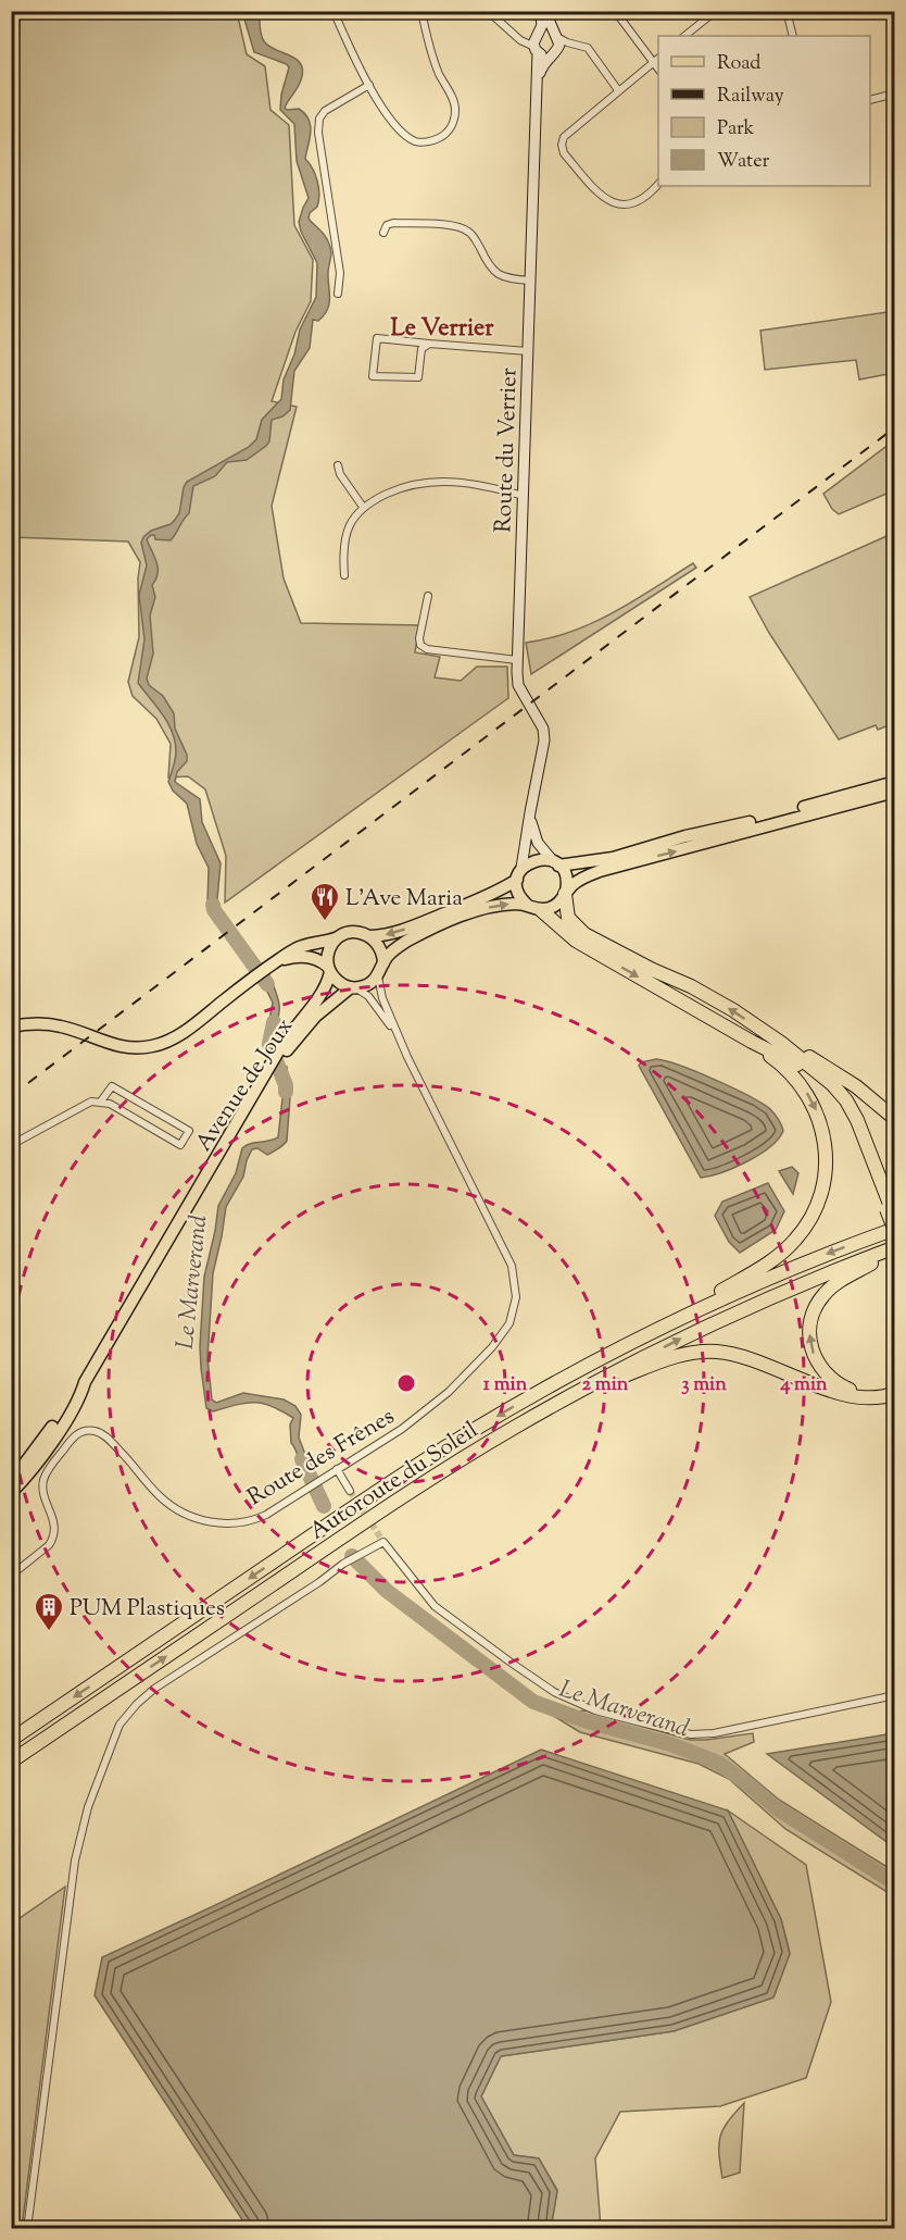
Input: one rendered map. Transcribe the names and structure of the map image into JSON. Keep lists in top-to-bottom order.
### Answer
{
  "streets": {
    "highway": ["Autoroute du Soleil"],
    "main road": ["Route du Verrier", "Avenue de Joux"],
    "street": ["Route des Frênes"]
  },
  "crossings": [
    ["Avenue de Joux", "Route des Frênes"]
  ],
  "districts": ["Le Verrier"],
  "water": ["Le Marverand"],
  "places": {
    "restaurant": ["L'Ave Maria"],
    "building": ["PUM Plastiques"]
  },
  "legend": [
    "Road",
    "Railway",
    "Park",
    "Water"
  ],
  "rings": [
    "1 min",
    "2 min",
    "3 min",
    "4 min"
  ]
}
